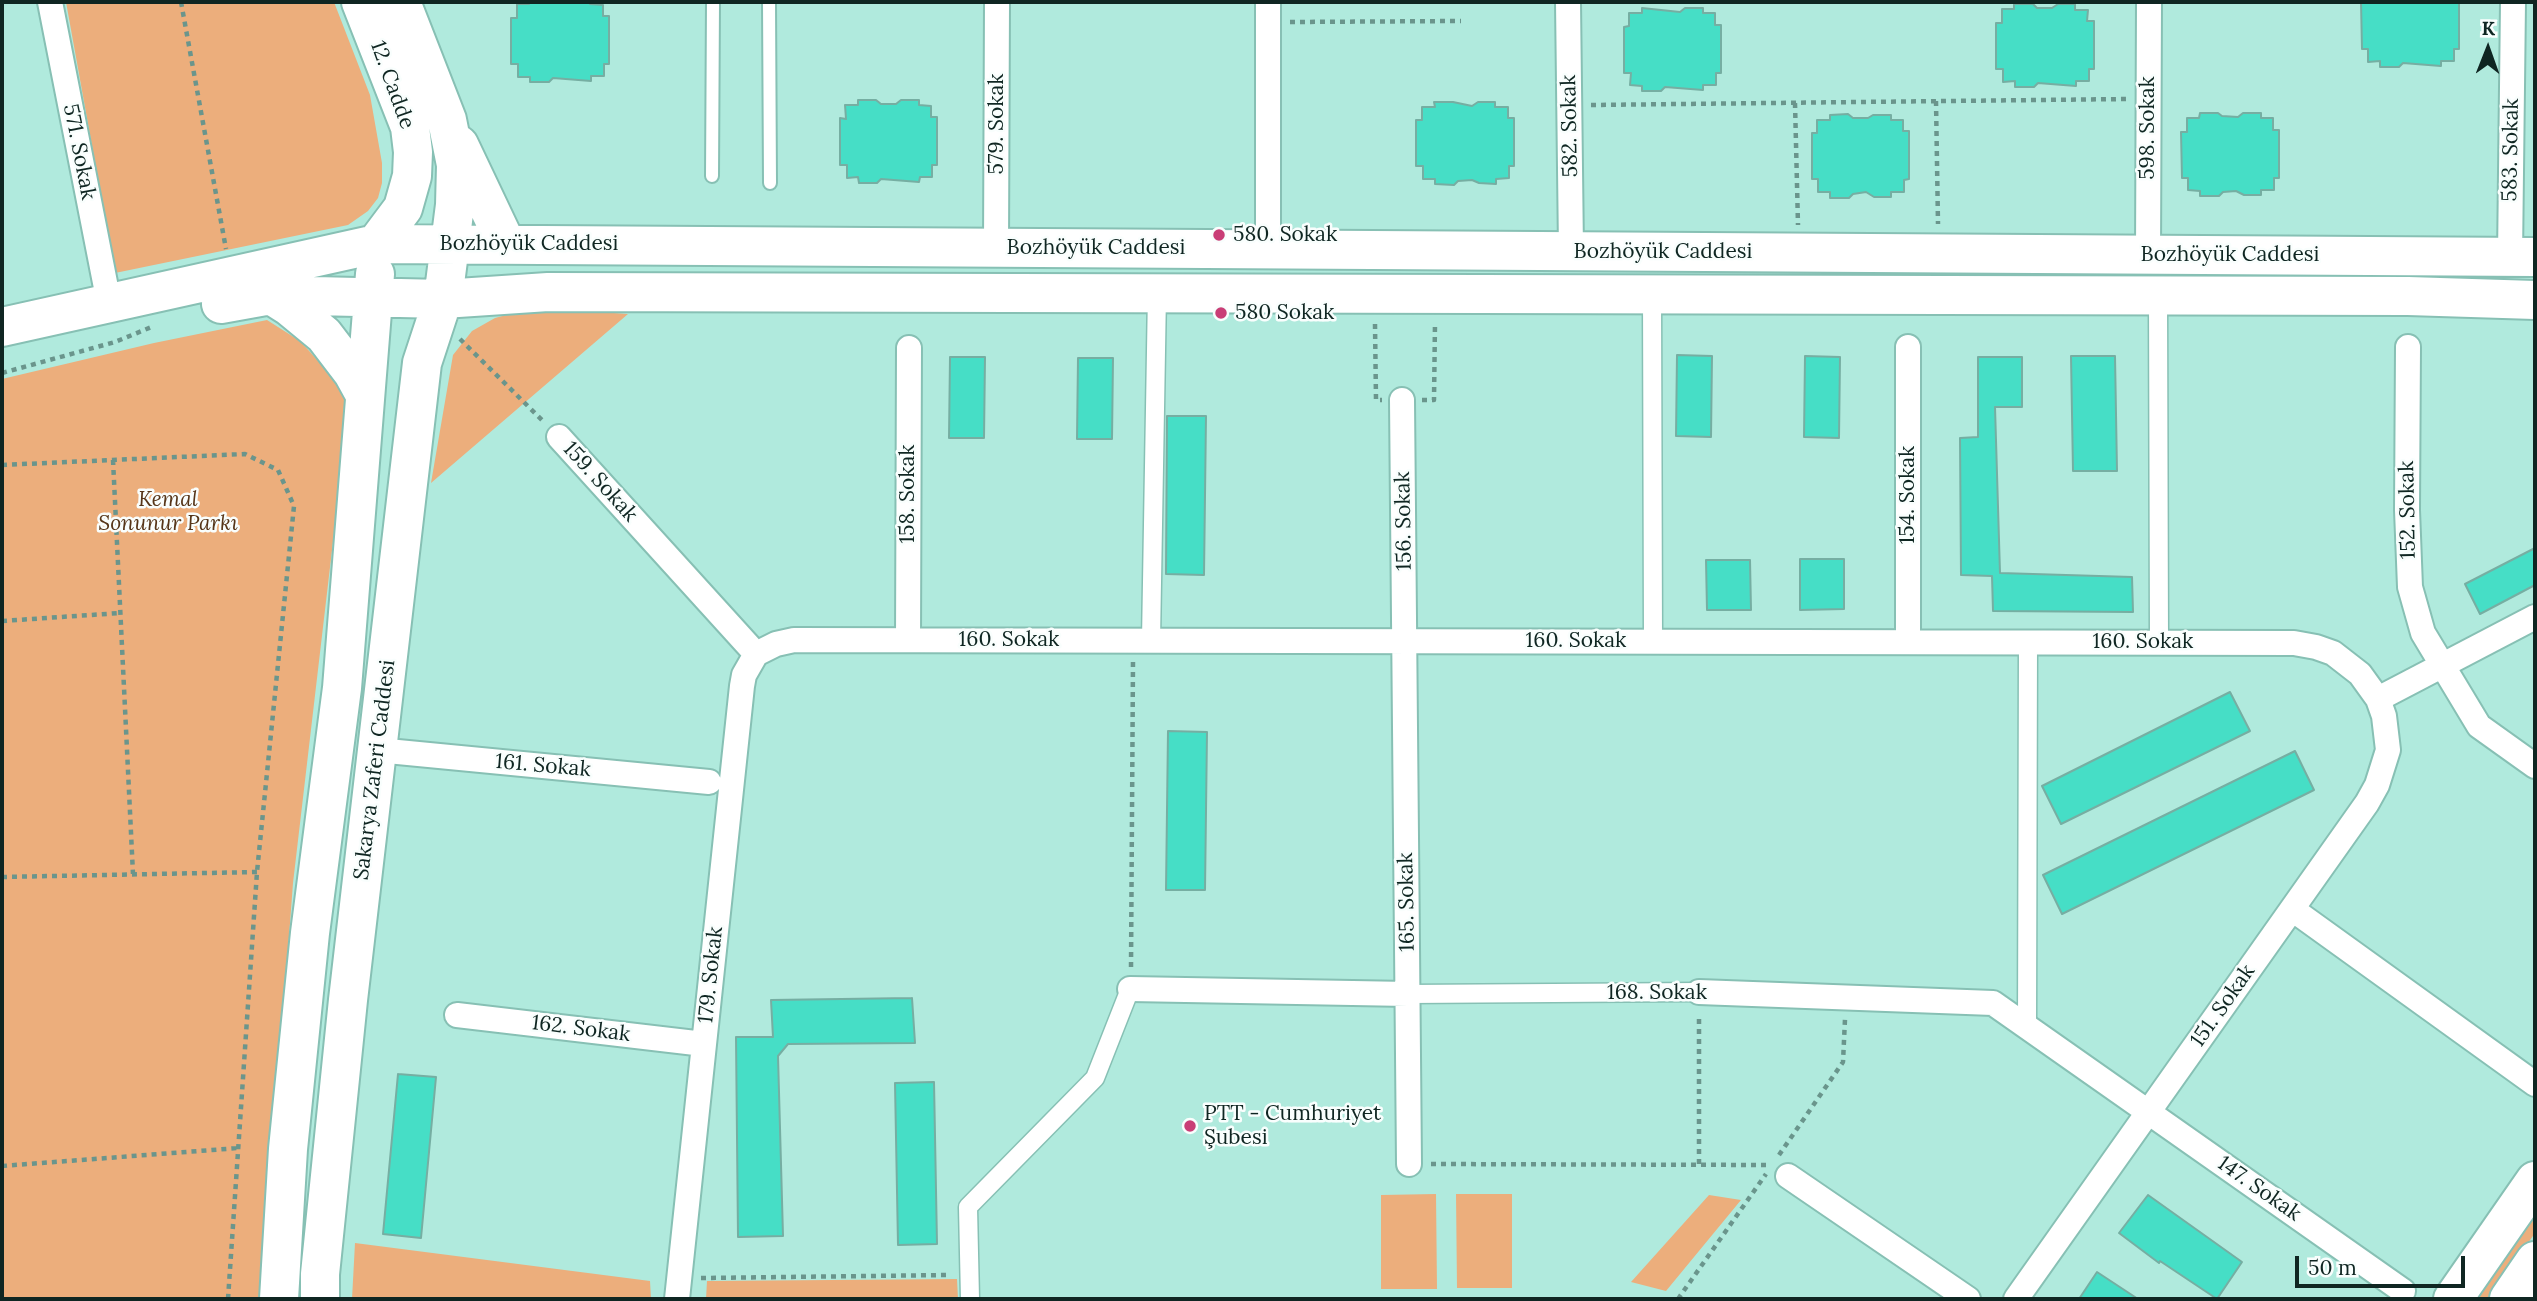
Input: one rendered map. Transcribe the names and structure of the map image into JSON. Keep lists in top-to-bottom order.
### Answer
{
  "streets": {
    "main road": ["12. Cadde", "Bozhöyük Caddesi", "Sakarya Zaferi Caddesi"],
    "street": [
      "579. Sokak",
      "582. Sokak",
      "598. Sokak",
      "583. Sokak",
      "571. Sokak",
      "159. Sokak",
      "158. Sokak",
      "154. Sokak",
      "152. Sokak",
      "156. Sokak",
      "160. Sokak",
      "161. Sokak",
      "165. Sokak",
      "179. Sokak",
      "168. Sokak",
      "151. Sokak",
      "162. Sokak",
      "147. Sokak"
    ]
  },
  "crossings": [
    ["12. Cadde", "Bozhöyük Caddesi"],
    ["12. Cadde", "Sakarya Zaferi Caddesi"],
    ["579. Sokak", "Bozhöyük Caddesi"],
    ["582. Sokak", "Bozhöyük Caddesi"],
    ["598. Sokak", "Bozhöyük Caddesi"],
    ["583. Sokak", "Bozhöyük Caddesi"],
    ["571. Sokak", "Bozhöyük Caddesi"],
    ["Bozhöyük Caddesi", "159. Sokak"],
    ["Bozhöyük Caddesi", "Sakarya Zaferi Caddesi"],
    ["159. Sokak", "160. Sokak"],
    ["159. Sokak", "Sakarya Zaferi Caddesi"],
    ["159. Sokak", "179. Sokak"],
    ["158. Sokak", "160. Sokak"],
    ["154. Sokak", "160. Sokak"],
    ["156. Sokak", "160. Sokak"],
    ["156. Sokak", "165. Sokak"],
    ["160. Sokak", "165. Sokak"],
    ["160. Sokak", "179. Sokak"],
    ["160. Sokak", "151. Sokak"],
    ["161. Sokak", "Sakarya Zaferi Caddesi"],
    ["165. Sokak", "168. Sokak"],
    ["179. Sokak", "162. Sokak"],
    ["168. Sokak", "151. Sokak"],
    ["168. Sokak", "147. Sokak"],
    ["151. Sokak", "147. Sokak"]
  ],
  "parks": ["Kemal Sonunur Parkı"],
  "places": ["580. Sokak", "580 Sokak", "PTT - Cumhuriyet Şubesi"],
  "scale_bar": "50 m",
  "north": "top"
}
